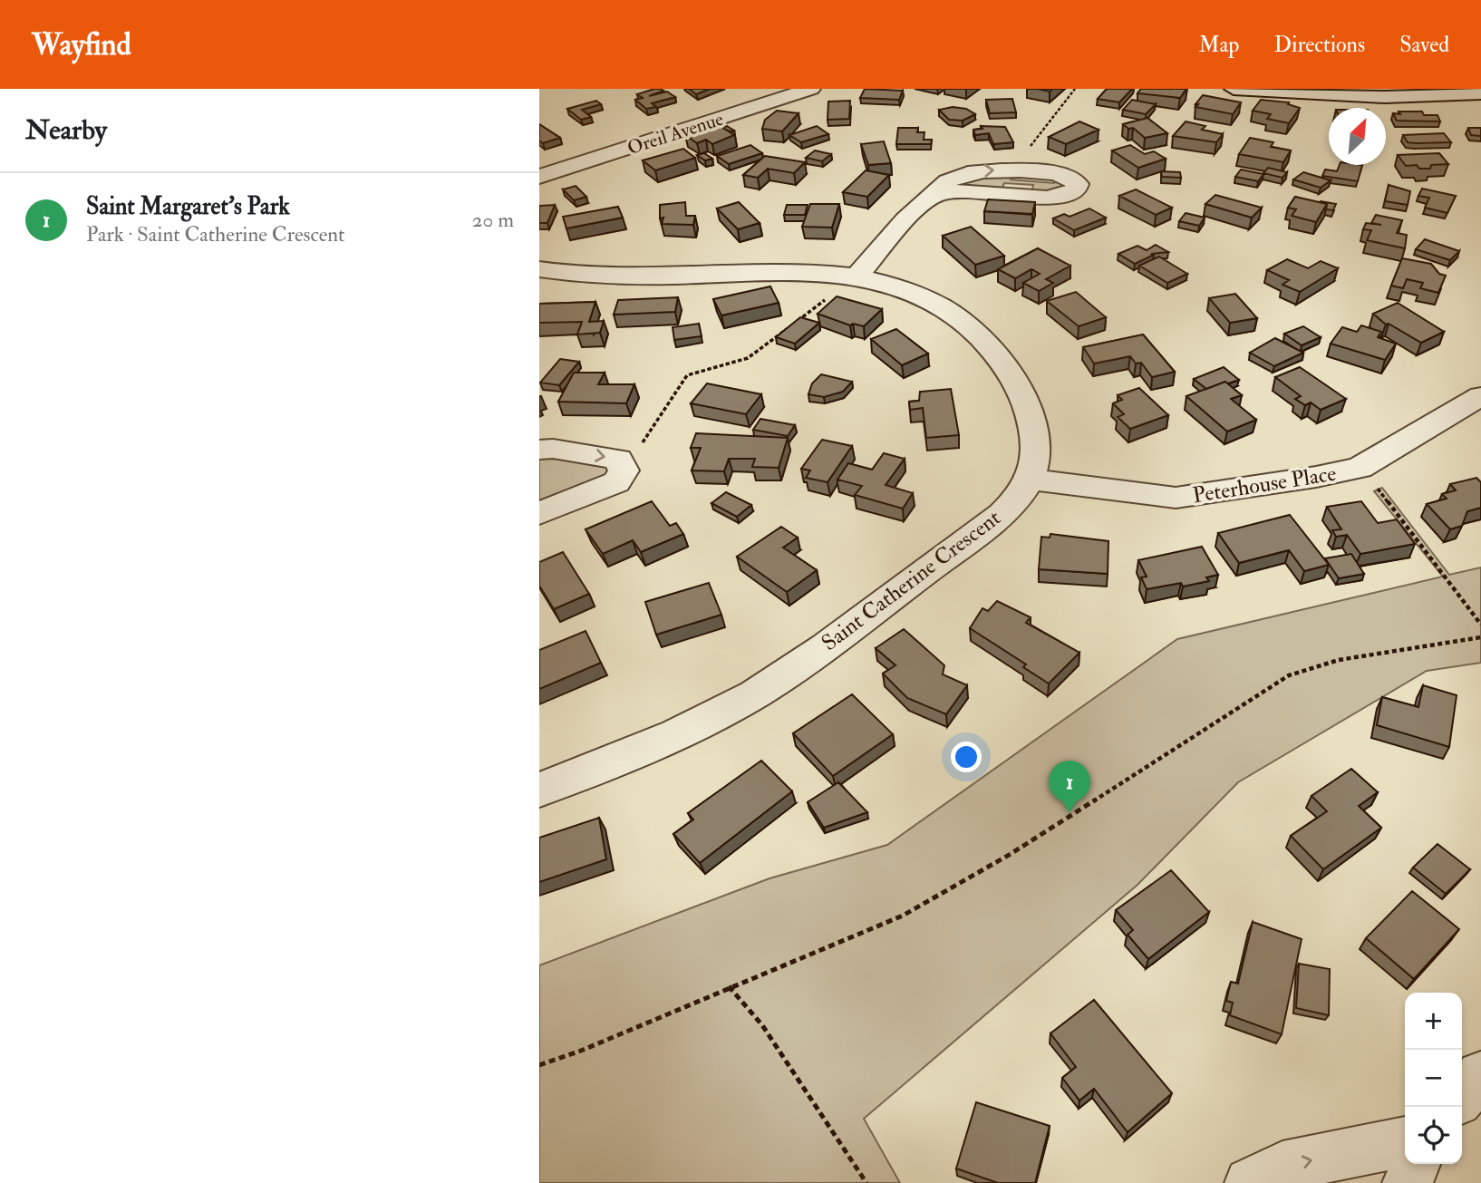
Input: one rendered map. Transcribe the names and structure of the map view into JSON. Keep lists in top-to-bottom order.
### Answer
{
  "streets": {
    "street": ["Oreil Avenue", "Peterhouse Place", "Saint Catherine Crescent"]
  },
  "crossings": [
    ["Peterhouse Place", "Saint Catherine Crescent"]
  ],
  "north": "top right",
  "page": {
    "header": "Wayfind",
    "nav": ["Map", "Directions", "Saved"],
    "heading": "Nearby",
    "list": [
      {
        "mark": "1",
        "name": "Saint Margaret's Park",
        "note": "Park · Saint Catherine Crescent",
        "value": "20 m"
      }
    ],
    "pins": "1",
    "map_buttons": ["+", "−"]
  }
}
